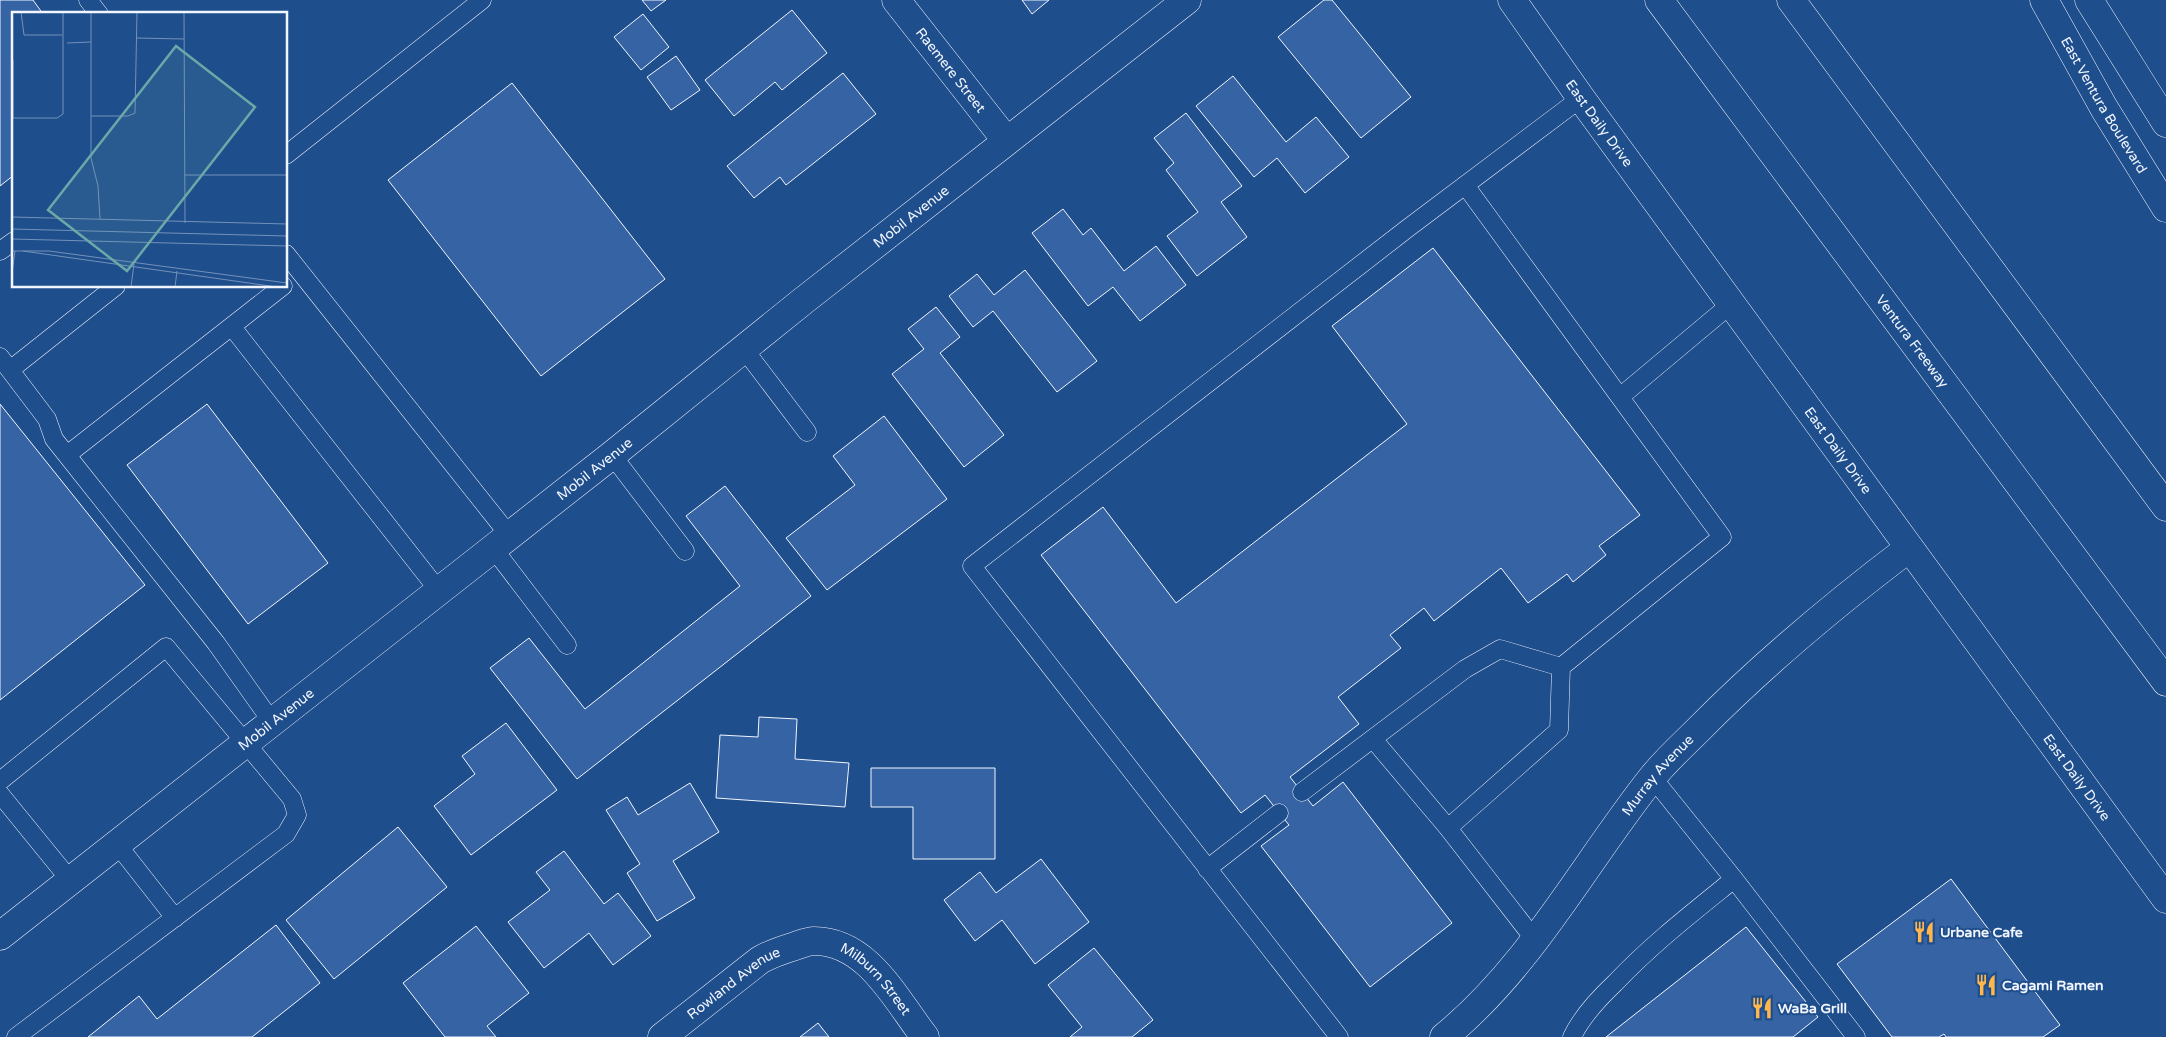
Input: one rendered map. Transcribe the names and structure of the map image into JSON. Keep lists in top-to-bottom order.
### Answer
{
  "streets": {
    "main road": [
      "Raemere Street",
      "East Ventura Boulevard",
      "East Daily Drive",
      "Mobil Avenue",
      "Ventura Freeway",
      "Murray Avenue",
      "Milburn Street",
      "Rowland Avenue"
    ]
  },
  "crossings": [
    ["Raemere Street", "Mobil Avenue"],
    ["East Daily Drive", "Murray Avenue"],
    ["Milburn Street", "Rowland Avenue"]
  ],
  "places": {
    "restaurant": ["Urbane Cafe", "Cagami Ramen", "WaBa Grill"]
  }
}
